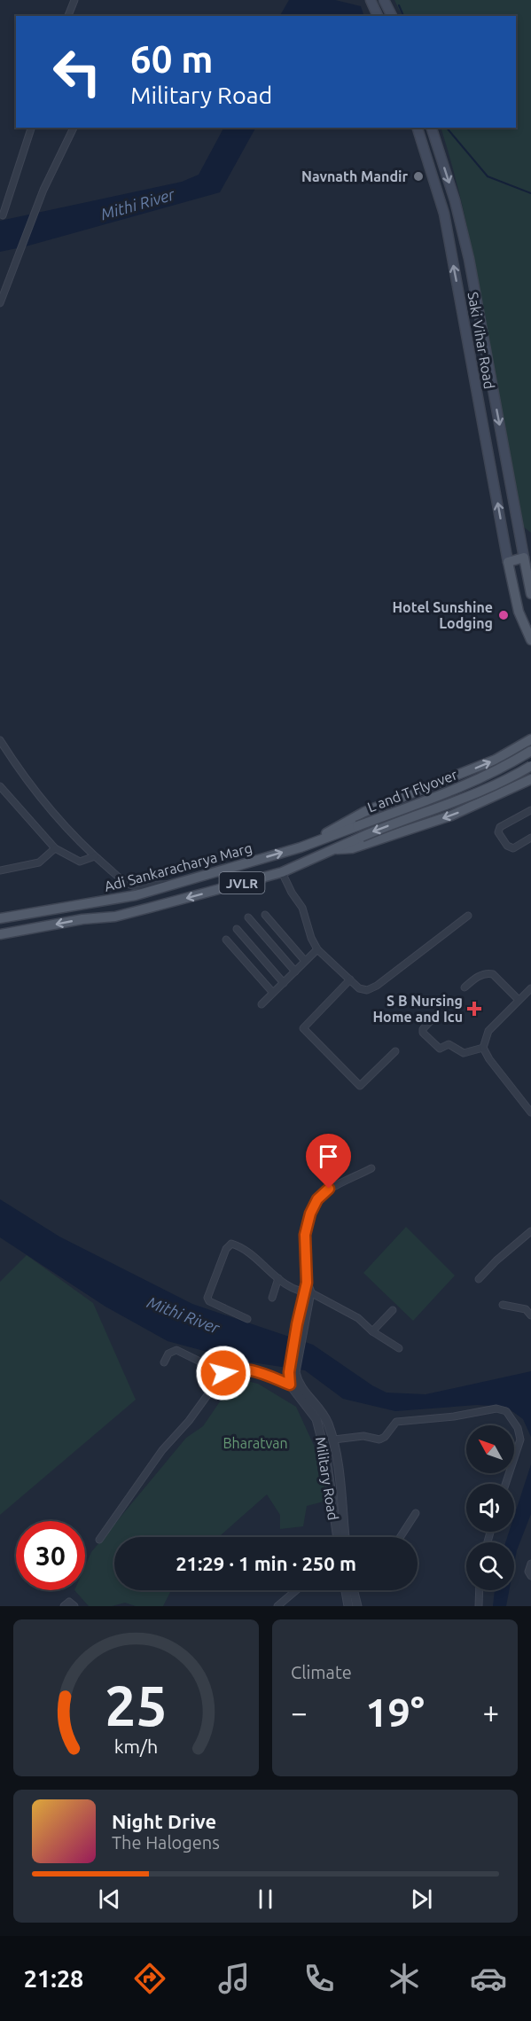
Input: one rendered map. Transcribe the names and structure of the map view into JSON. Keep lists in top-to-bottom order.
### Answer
{
  "streets": {
    "main road": [
      "Saki Vihar Road",
      "L and T Flyover",
      "Adi Sankaracharya Marg",
      "JVLR"
    ],
    "street": ["Military Road"]
  },
  "crossings": [
    ["L and T Flyover", "Adi Sankaracharya Marg"],
    ["L and T Flyover", "JVLR"]
  ],
  "water": ["Mithi River"],
  "parks": ["Bharatvan"],
  "places": {
    "other": ["Navnath Mandir", "Hotel Sunshine Lodging"],
    "health": ["S B Nursing Home and Icu"]
  },
  "north": "top left",
  "page": {
    "turn": ["60 m", "Military Road"],
    "limit": "30",
    "trip": "21:29 · 1 min · 250 m",
    "tile": "Climate",
    "heat": ["−", "19°", "+"],
    "song": ["Night Drive", "The Halogens"],
    "tabs": "21:28",
    "gauge": ["25", "km/h"]
  }
}
